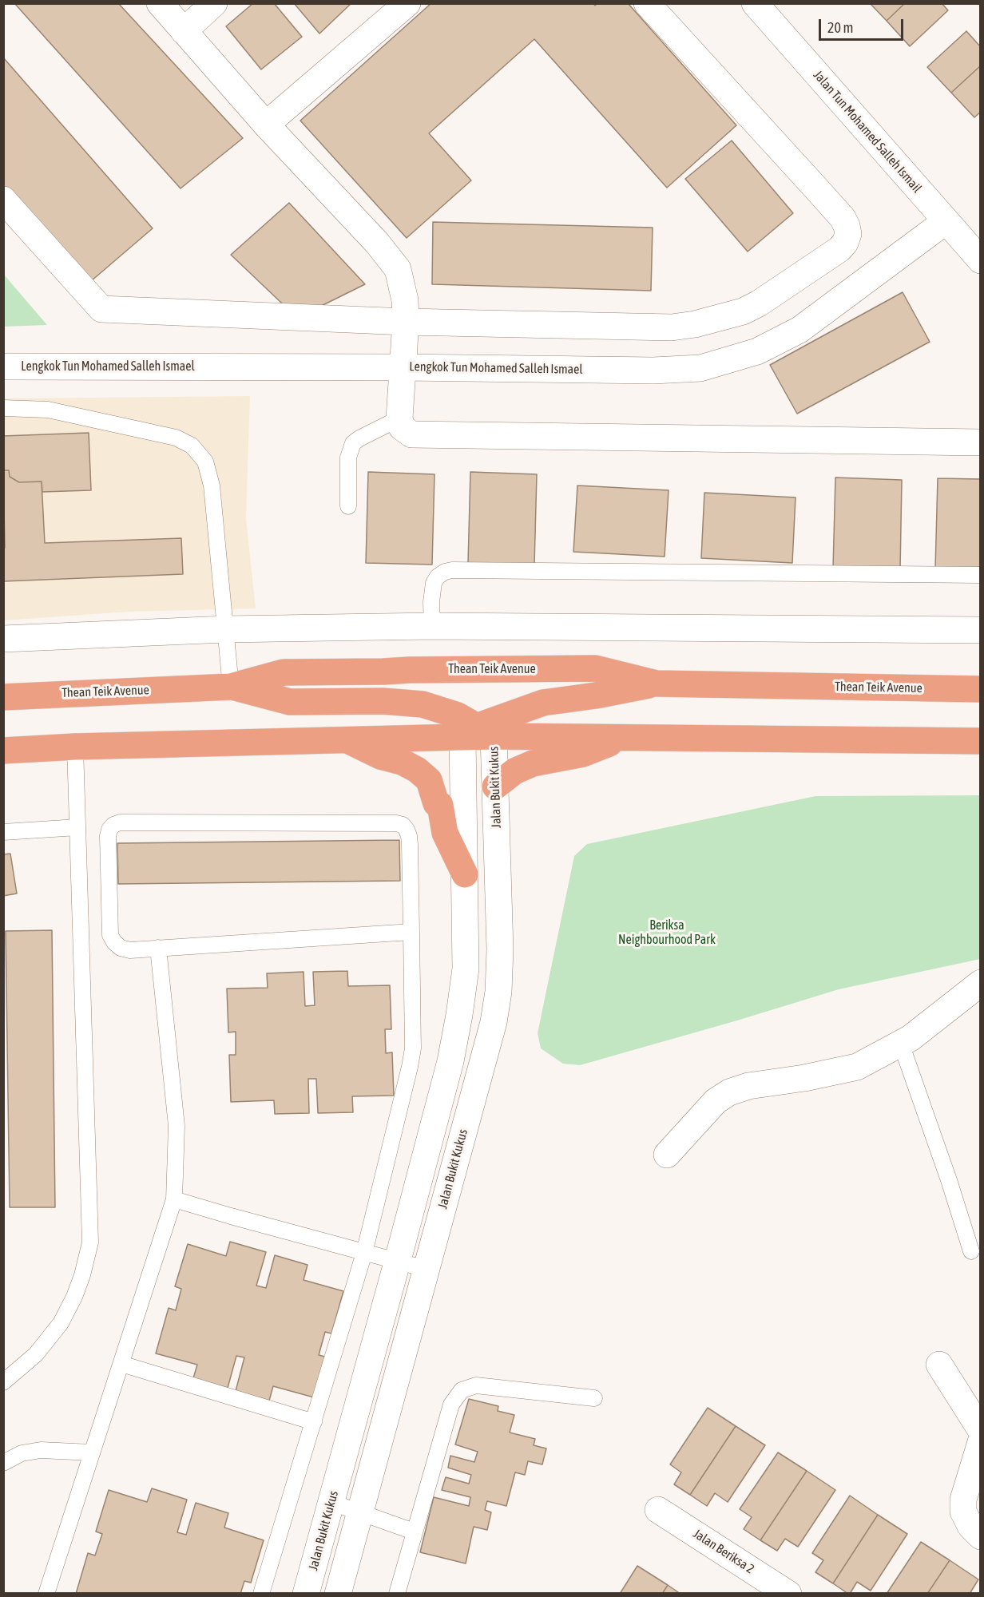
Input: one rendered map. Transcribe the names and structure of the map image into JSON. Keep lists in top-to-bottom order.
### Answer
{
  "streets": {
    "main road": ["Thean Teik Avenue"],
    "street": [
      "Jalan Tun Mohamed Salleh Ismail",
      "Lengkok Tun Mohamed Salleh Ismael",
      "Jalan Bukit Kukus",
      "Jalan Beriksa 2"
    ]
  },
  "crossings": [
    ["Jalan Tun Mohamed Salleh Ismail", "Lengkok Tun Mohamed Salleh Ismael"]
  ],
  "parks": ["Beriksa Neighbourhood Park"],
  "scale_bar": "20 m"
}
